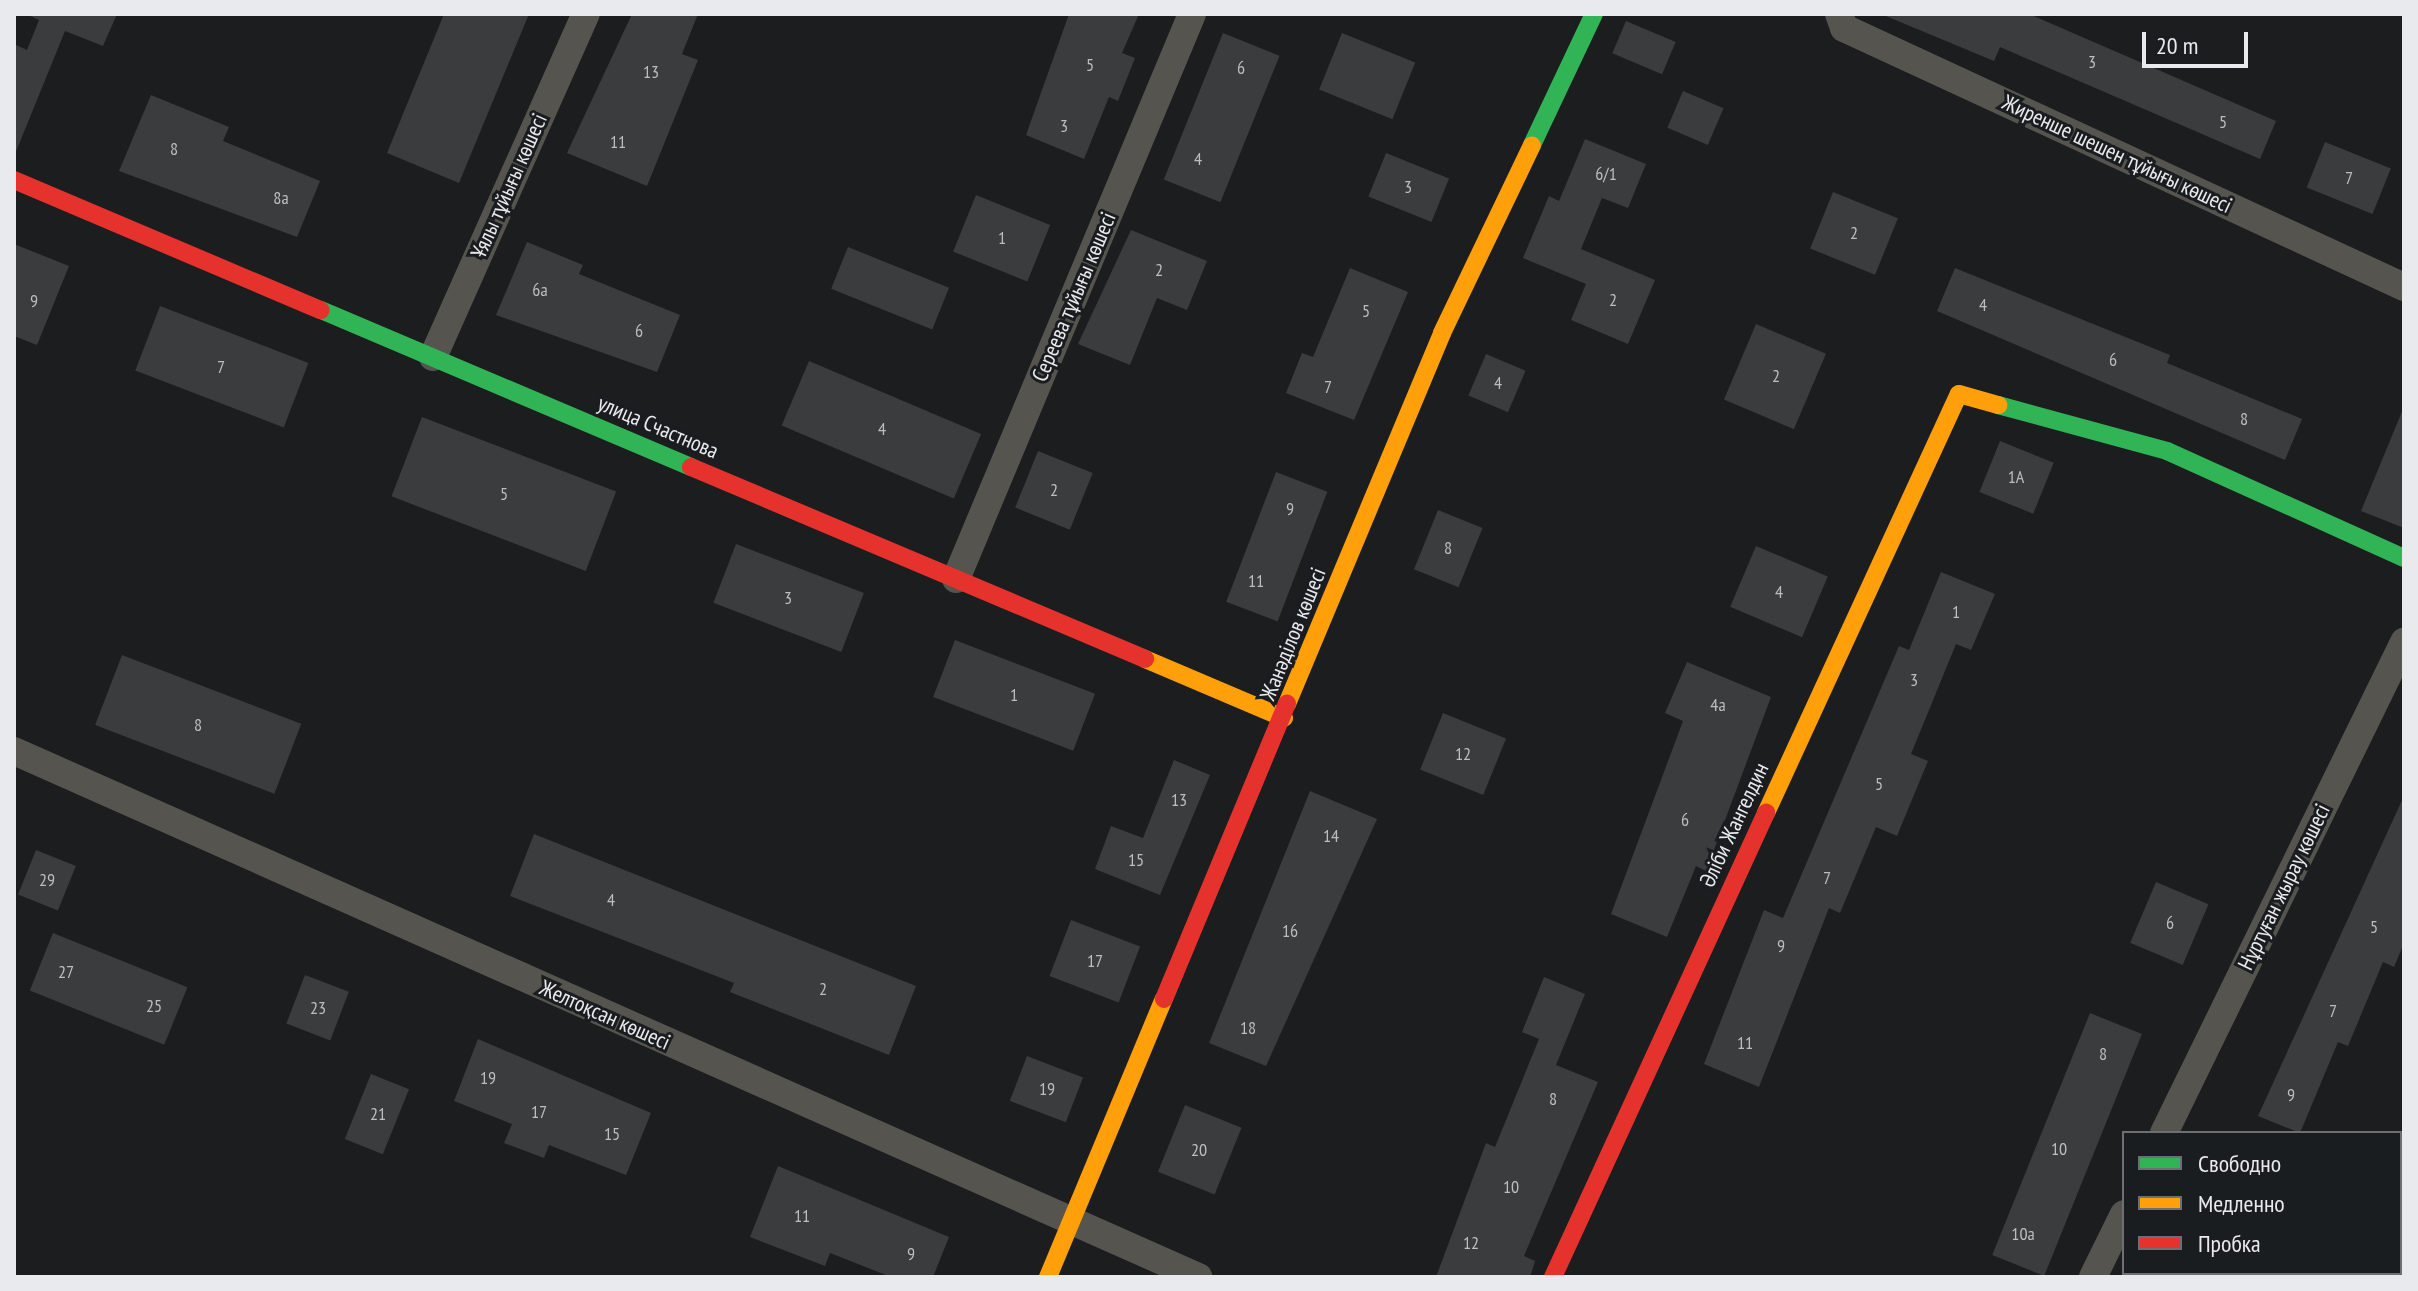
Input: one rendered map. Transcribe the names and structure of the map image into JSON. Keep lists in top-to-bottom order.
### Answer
{
  "streets": {
    "street": [
      "Жиренше шешен тұйығы көшесі",
      "Ұялы тұйығы көшесі",
      "Сереева тұйығы көшесі",
      "улица Счастнова",
      "Жанәділов көшесі",
      "Әліби Жангелдин",
      "Нұртуған жырау көшесі",
      "Желтоқсан көшесі"
    ]
  },
  "crossings": [
    ["Ұялы тұйығы көшесі", "улица Счастнова"],
    ["Сереева тұйығы көшесі", "улица Счастнова"],
    ["улица Счастнова", "Жанәділов көшесі"],
    ["Жанәділов көшесі", "Желтоқсан көшесі"]
  ],
  "house_numbers": [
    "3",
    "5",
    "6",
    "13",
    "5",
    "3",
    "11",
    "8",
    "4",
    "6/1",
    "7",
    "3",
    "8а",
    "2",
    "1",
    "2",
    "6а",
    "2",
    "9",
    "4",
    "5",
    "6",
    "6",
    "7",
    "2",
    "4",
    "7",
    "8",
    "4",
    "1А",
    "2",
    "5",
    "9",
    "8",
    "11",
    "4",
    "3",
    "1",
    "3",
    "1",
    "4а",
    "8",
    "12",
    "5",
    "13",
    "6",
    "14",
    "15",
    "7",
    "29",
    "4",
    "6",
    "5",
    "16",
    "9",
    "17",
    "27",
    "2",
    "25",
    "23",
    "7",
    "18",
    "11",
    "8",
    "19",
    "19",
    "9",
    "8",
    "17",
    "21",
    "15",
    "10",
    "20",
    "10",
    "11",
    "10а",
    "12",
    "9"
  ],
  "legend": ["Свободно", "Медленно", "Пробка"],
  "scale_bar": "20 m"
}
